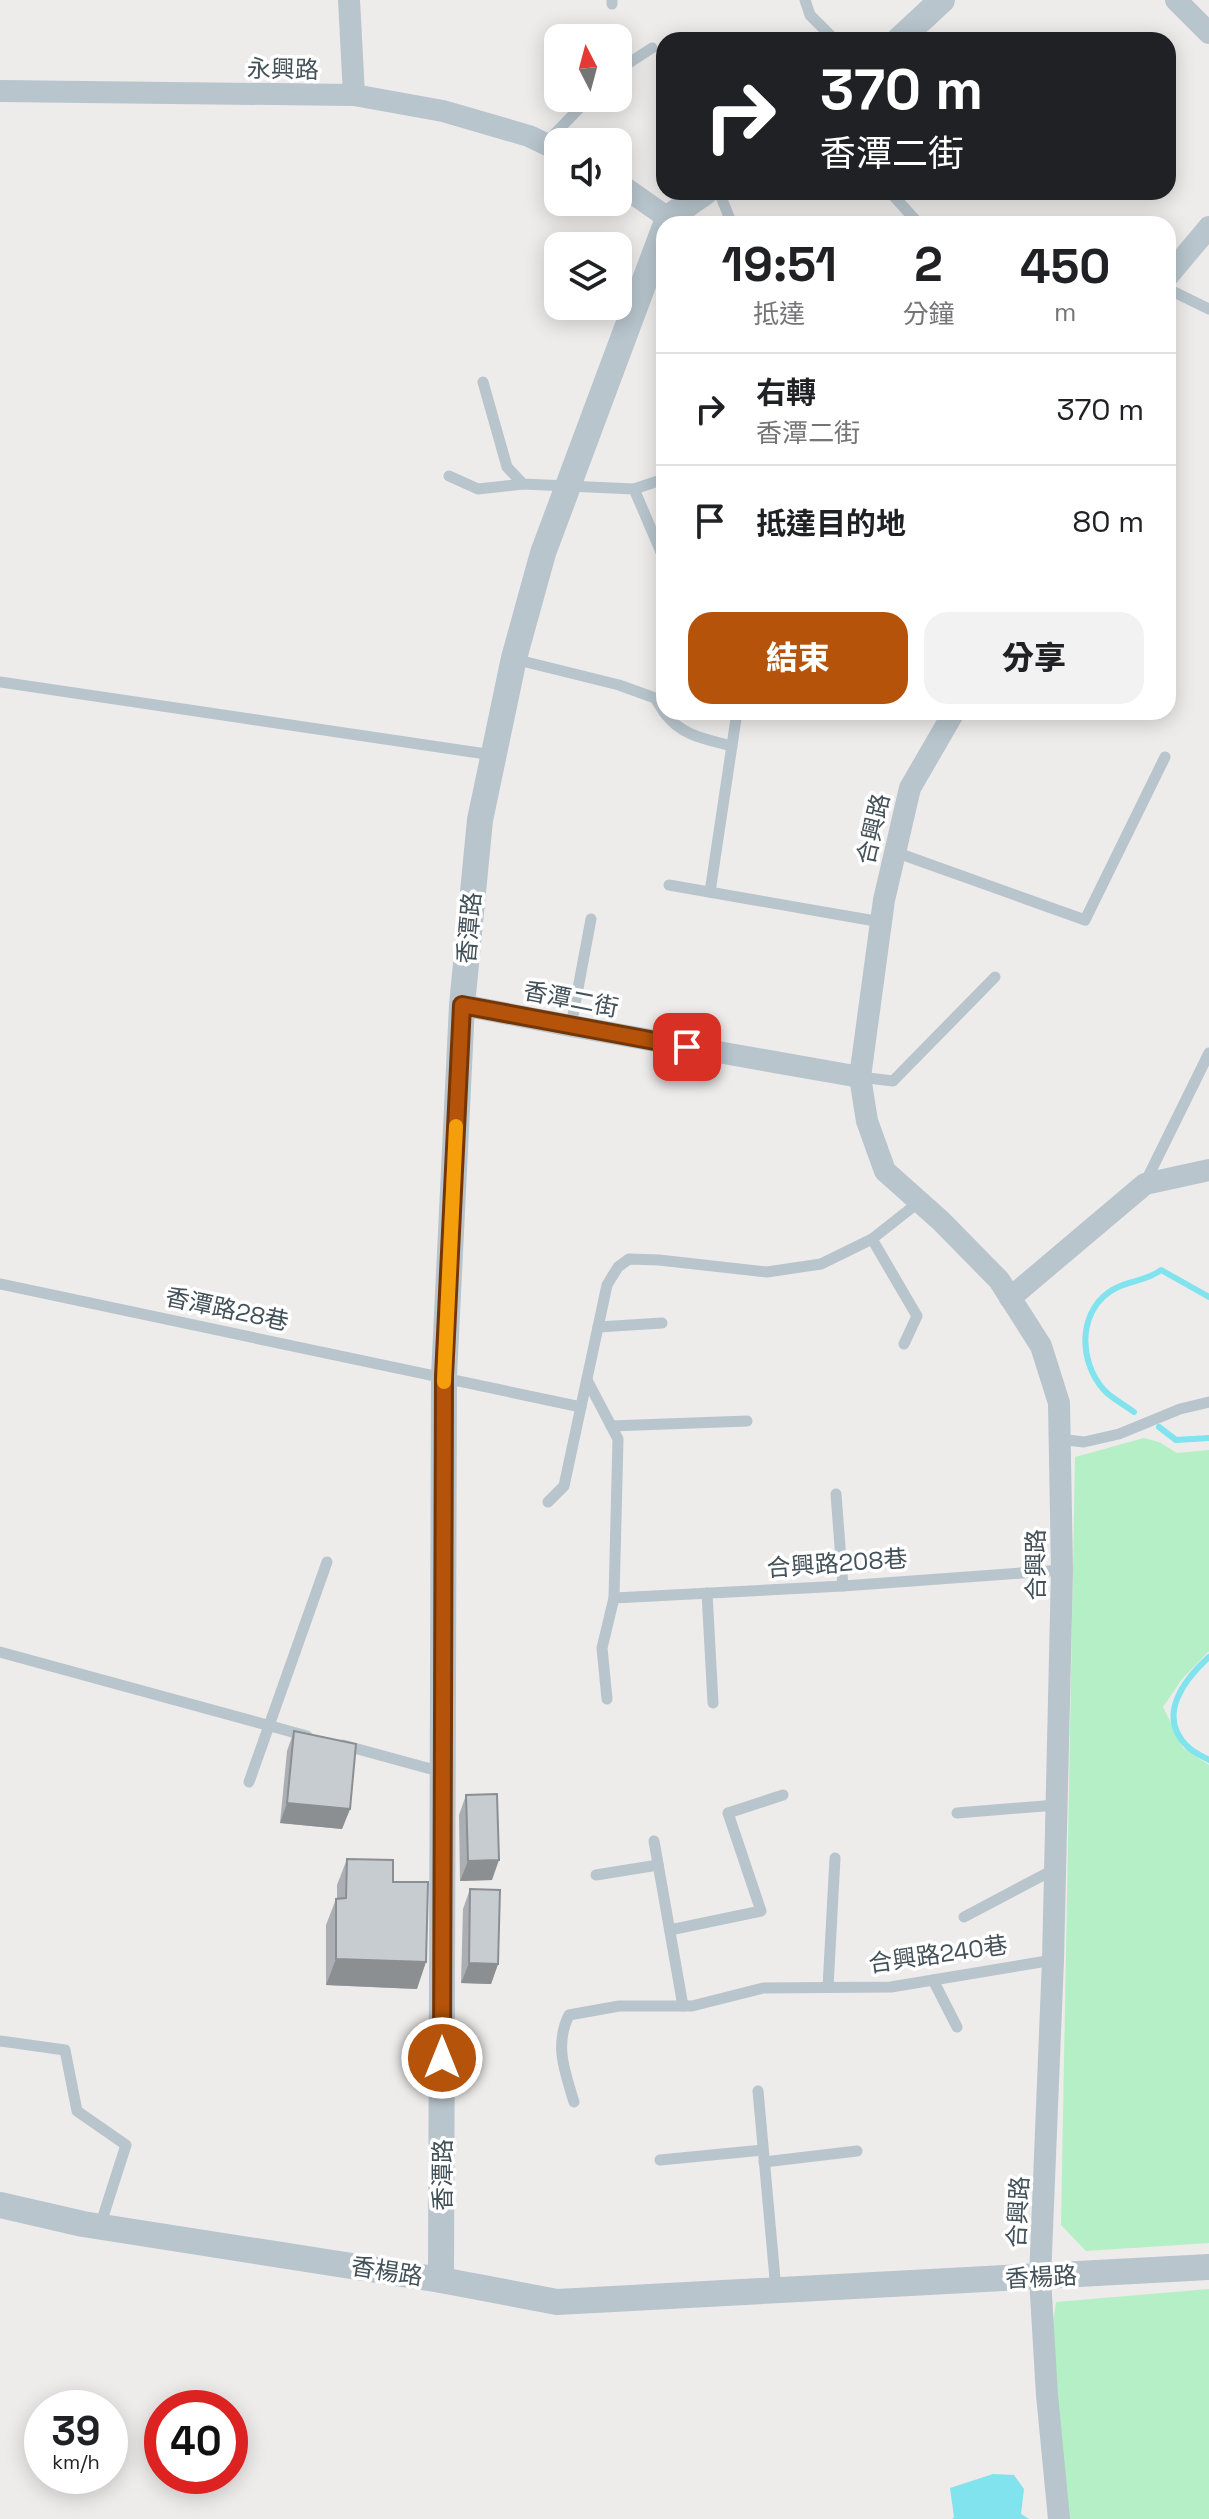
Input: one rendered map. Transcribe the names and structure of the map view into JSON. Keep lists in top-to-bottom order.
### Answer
{
  "streets": {
    "street": [
      "永興路",
      "合興路",
      "香潭路",
      "香潭二街",
      "香楊路"
    ],
    "lane": ["香潭路28巷", "合興路208巷", "合興路240巷"]
  },
  "crossings": [
    ["合興路", "香潭二街"],
    ["合興路", "合興路208巷"],
    ["合興路", "合興路240巷"],
    ["合興路", "香楊路"],
    ["香潭路", "香潭二街"],
    ["香潭路", "香潭路28巷"],
    ["香潭路", "香楊路"]
  ],
  "north": "top",
  "page": {
    "turn": ["370 m", "香潭二街"],
    "eta": [
      "19:51",
      "抵達",
      "2",
      "分鐘",
      "450",
      "m"
    ],
    "list": [
      {
        "name": "右轉",
        "note": "香潭二街",
        "value": "370 m"
      },
      {
        "name": "抵達目的地",
        "value": "80 m"
      }
    ],
    "buttons": ["結束", "分享"],
    "speed": "39 km/h",
    "limit": "40"
  }
}
